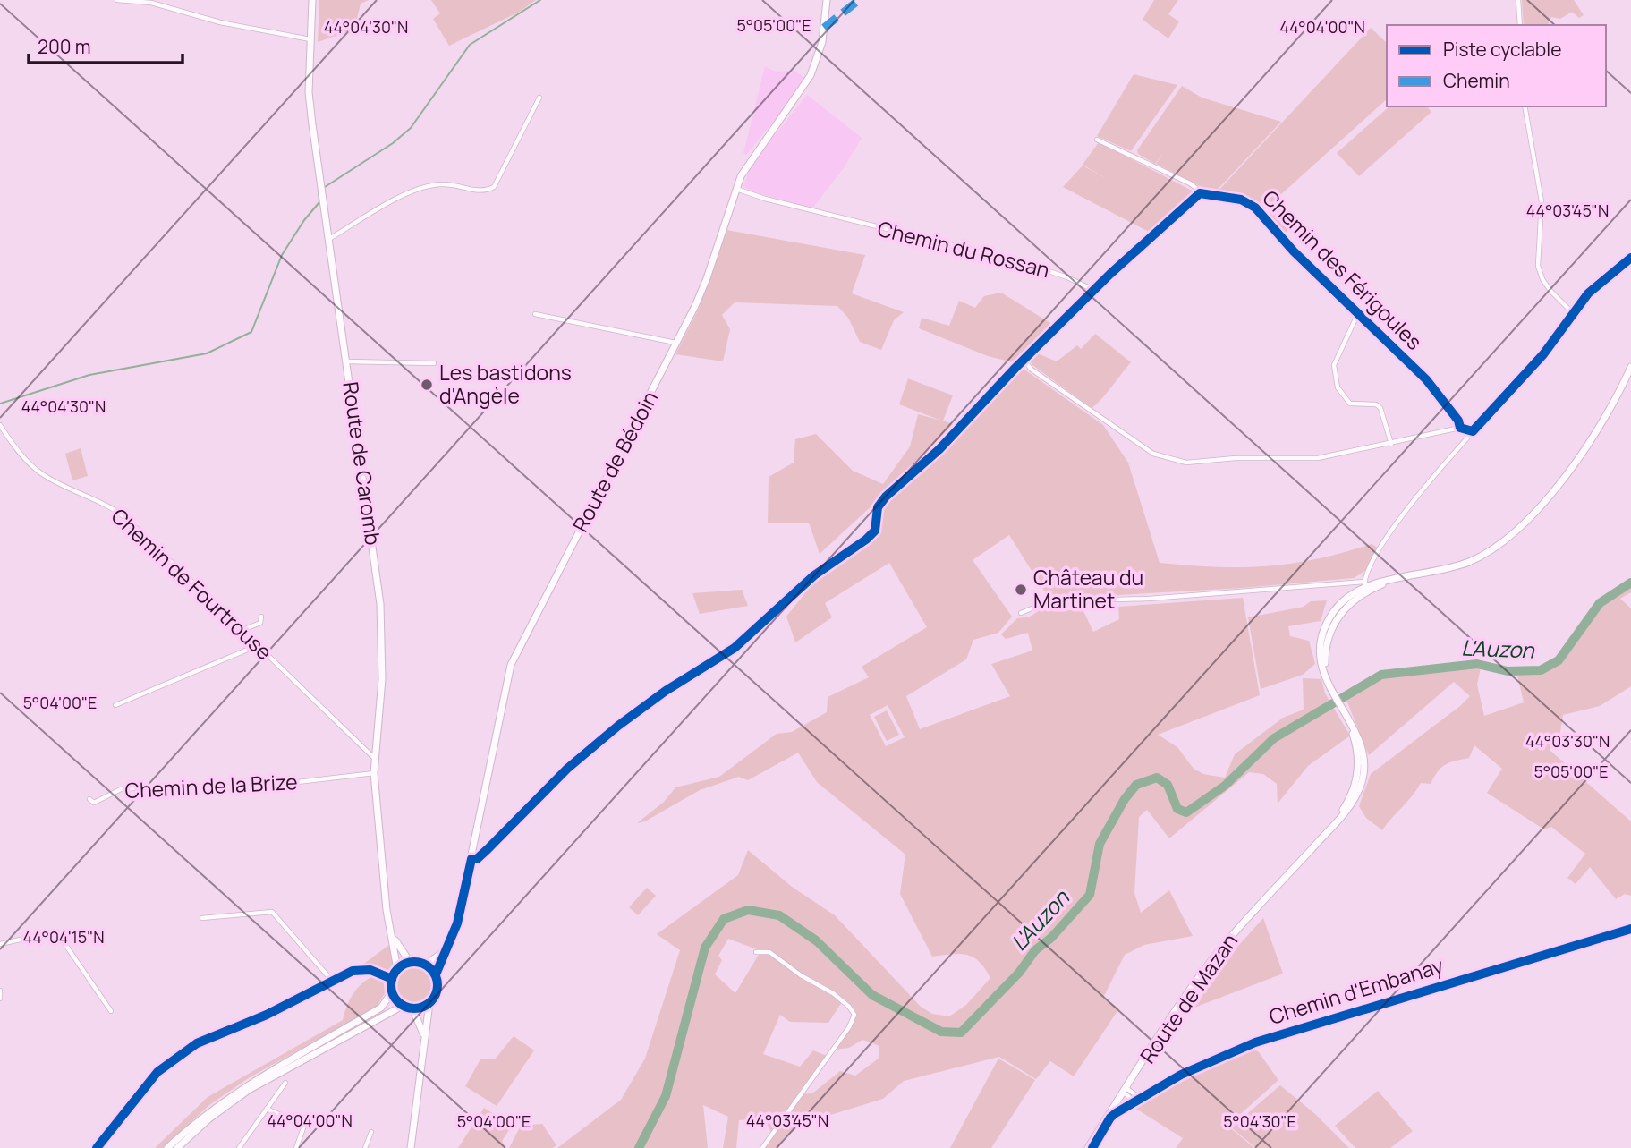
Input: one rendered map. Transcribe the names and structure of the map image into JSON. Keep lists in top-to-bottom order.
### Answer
{
  "streets": {
    "main road": ["Route de Bédoin", "Route de Caromb", "Route de Mazan"],
    "street": [
      "Chemin du Rossan",
      "Chemin des Férigoules",
      "Chemin de Fourtrouse",
      "Chemin de la Brize",
      "Chemin d'Embanay"
    ]
  },
  "crossings": [
    ["Chemin du Rossan", "Route de Bédoin"],
    ["Route de Bédoin", "Route de Caromb"],
    ["Route de Caromb", "Chemin de Fourtrouse"],
    ["Route de Caromb", "Chemin de la Brize"],
    ["Chemin d'Embanay", "Route de Mazan"]
  ],
  "water": ["L'Auzon"],
  "places": ["Les bastidons d'Angèle", "Château du Martinet"],
  "legend": ["Piste cyclable", "Chemin"],
  "scale_bar": "200 m",
  "coordinates": [
    "5°05'00\"E",
    "44°04'30\"N",
    "44°04'00\"N",
    "44°03'45\"N",
    "5°04'00\"E",
    "44°03'30\"N",
    "44°04'15\"N",
    "5°04'30\"E"
  ]
}
